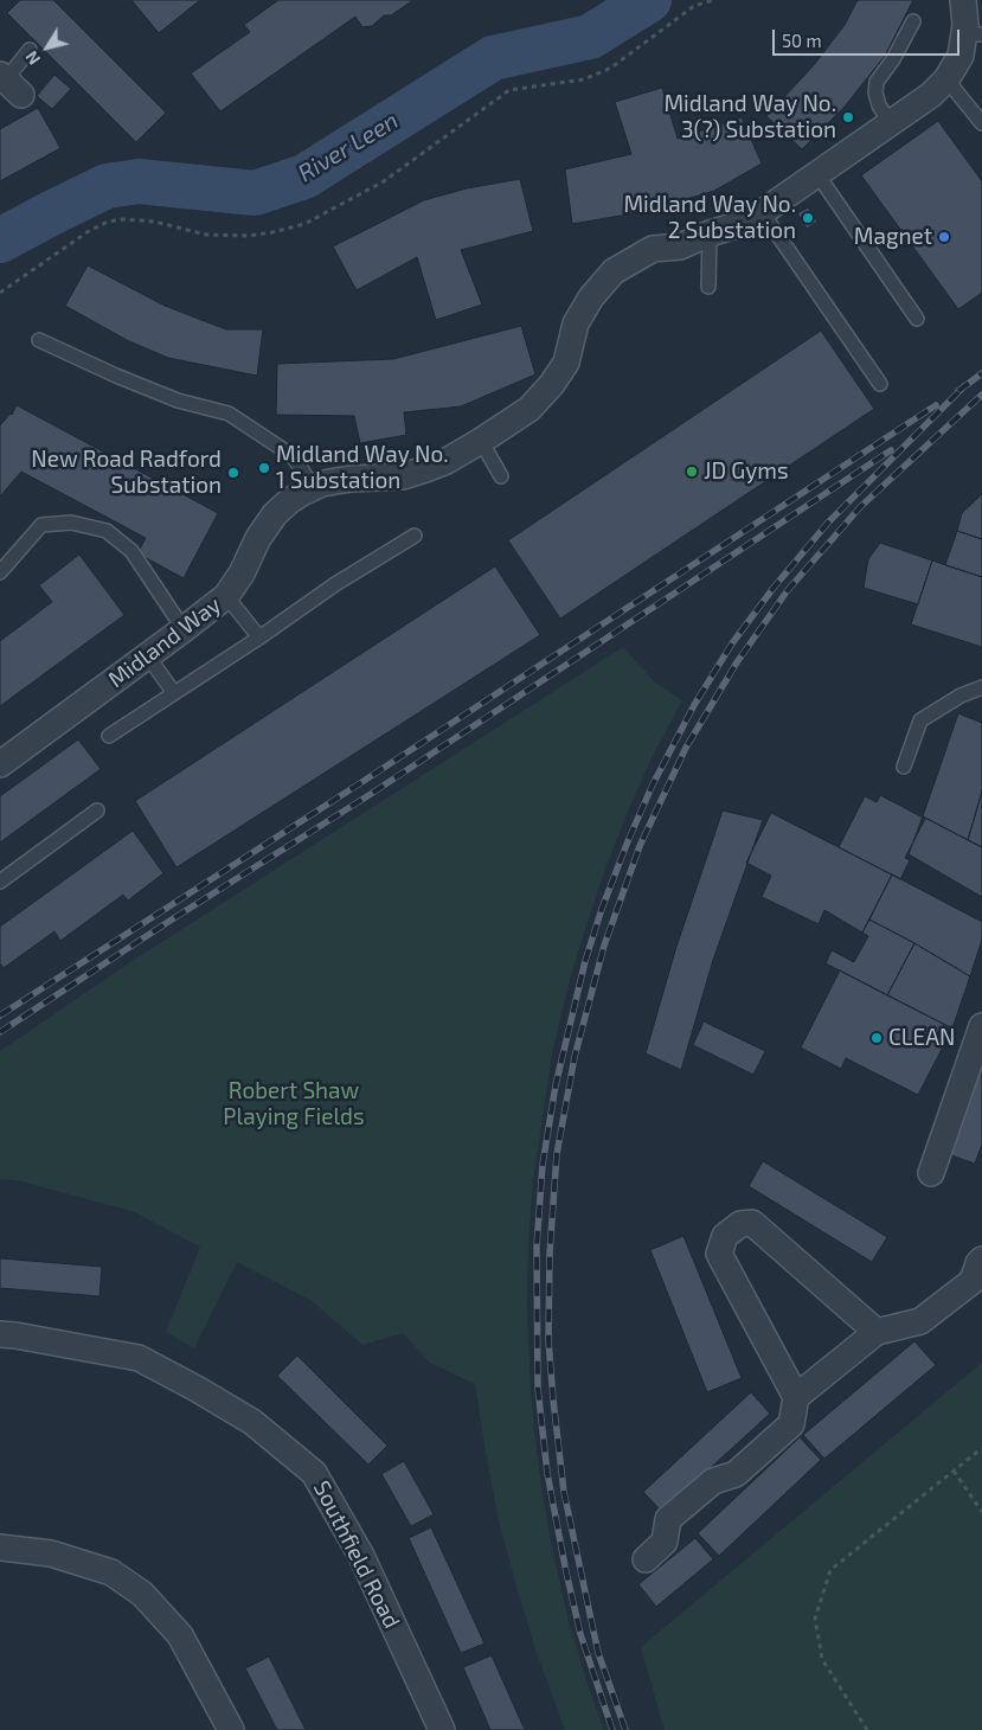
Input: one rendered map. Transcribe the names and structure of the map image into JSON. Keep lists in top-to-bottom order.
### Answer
{
  "streets": {
    "street": ["Midland Way", "Southfield Road"]
  },
  "water": ["River Leen"],
  "parks": ["Robert Shaw Playing Fields"],
  "places": [
    "Midland Way No. 3(?) Substation",
    "Midland Way No. 2 Substation",
    "Magnet",
    "Midland Way No. 1 Substation",
    "JD Gyms",
    "New Road Radford Substation",
    "CLEAN"
  ],
  "scale_bar": "50 m",
  "north": "bottom left"
}
